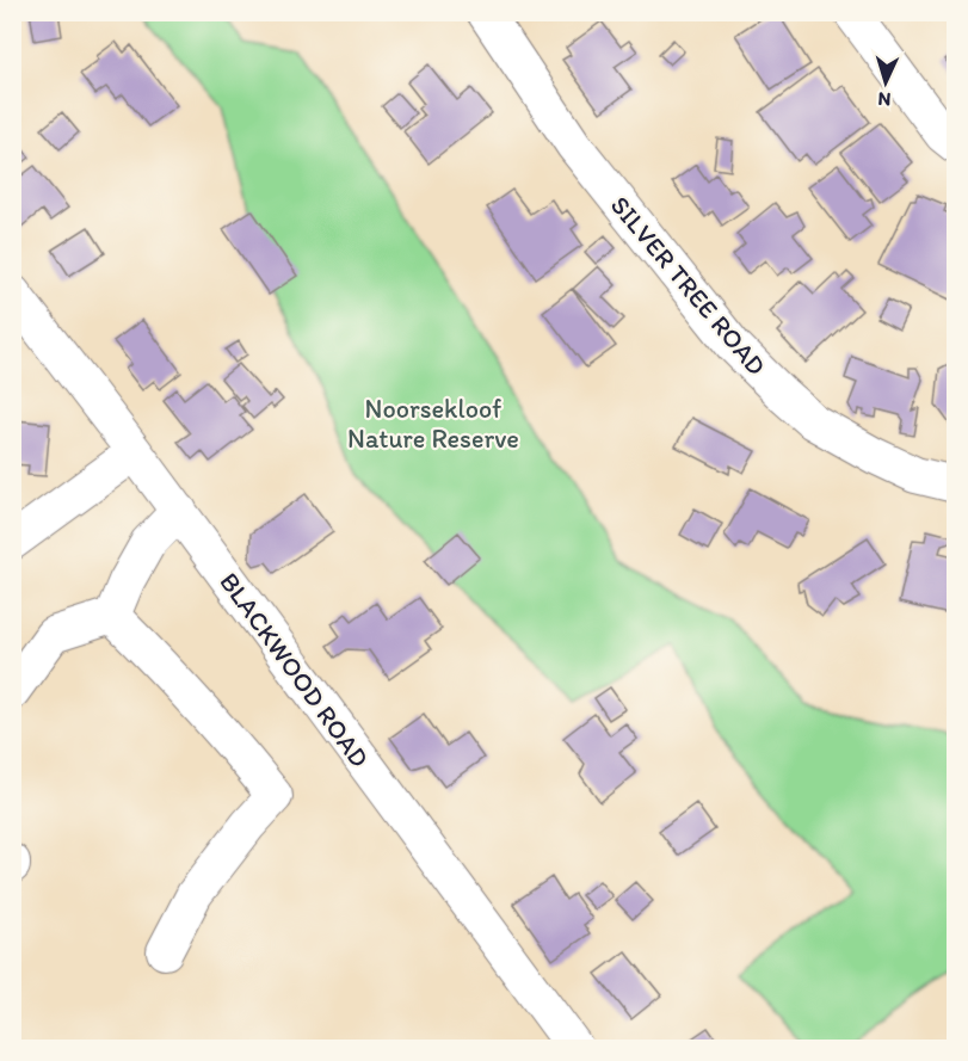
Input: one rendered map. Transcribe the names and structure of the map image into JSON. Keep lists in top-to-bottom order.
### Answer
{
  "streets": {
    "street": ["SILVER TREE ROAD", "BLACKWOOD ROAD"]
  },
  "parks": ["Noorsekloof Nature Reserve"],
  "north": "bottom"
}
